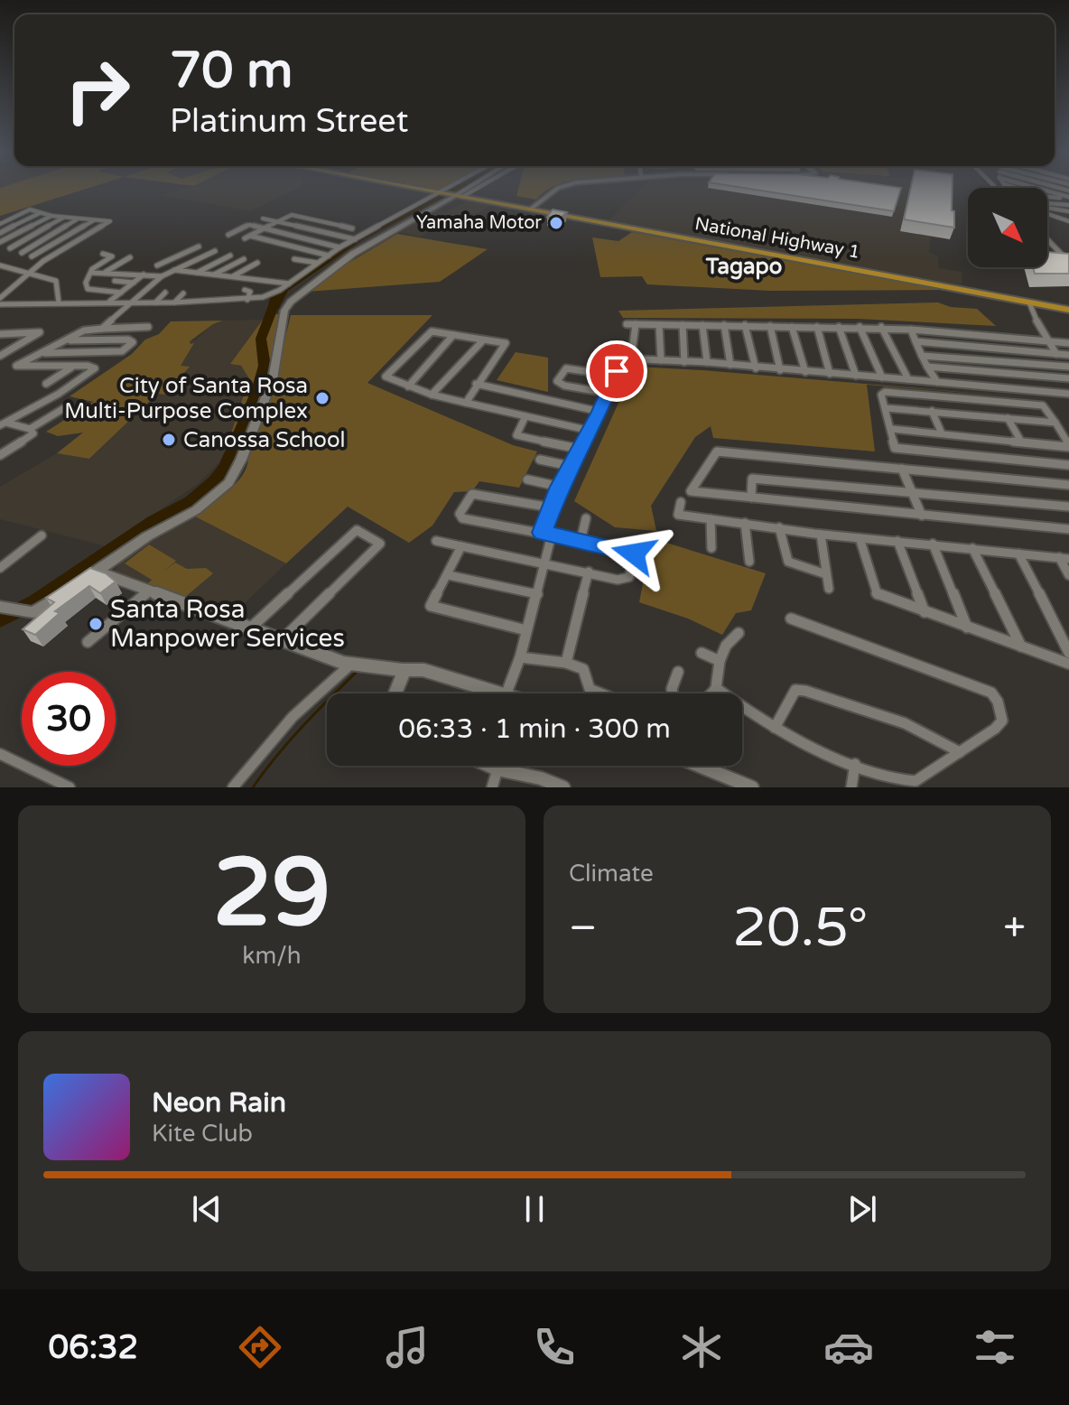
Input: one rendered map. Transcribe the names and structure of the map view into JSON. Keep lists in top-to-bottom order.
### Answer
{
  "streets": {
    "highway": ["National Highway 1"]
  },
  "districts": ["Tagapo"],
  "places": [
    "Yamaha Motor",
    "City of Santa Rosa Multi-Purpose Complex",
    "Canossa School",
    "Santa Rosa Manpower Services"
  ],
  "north": "bottom right",
  "page": {
    "turn": ["70 m", "Platinum Street"],
    "limit": "30",
    "trip": "06:33 · 1 min · 300 m",
    "tile": [
      ["29", "km/h"],
      "Climate"
    ],
    "heat": ["−", "20.5°", "+"],
    "song": ["Neon Rain", "Kite Club"],
    "tabs": "06:32"
  }
}
